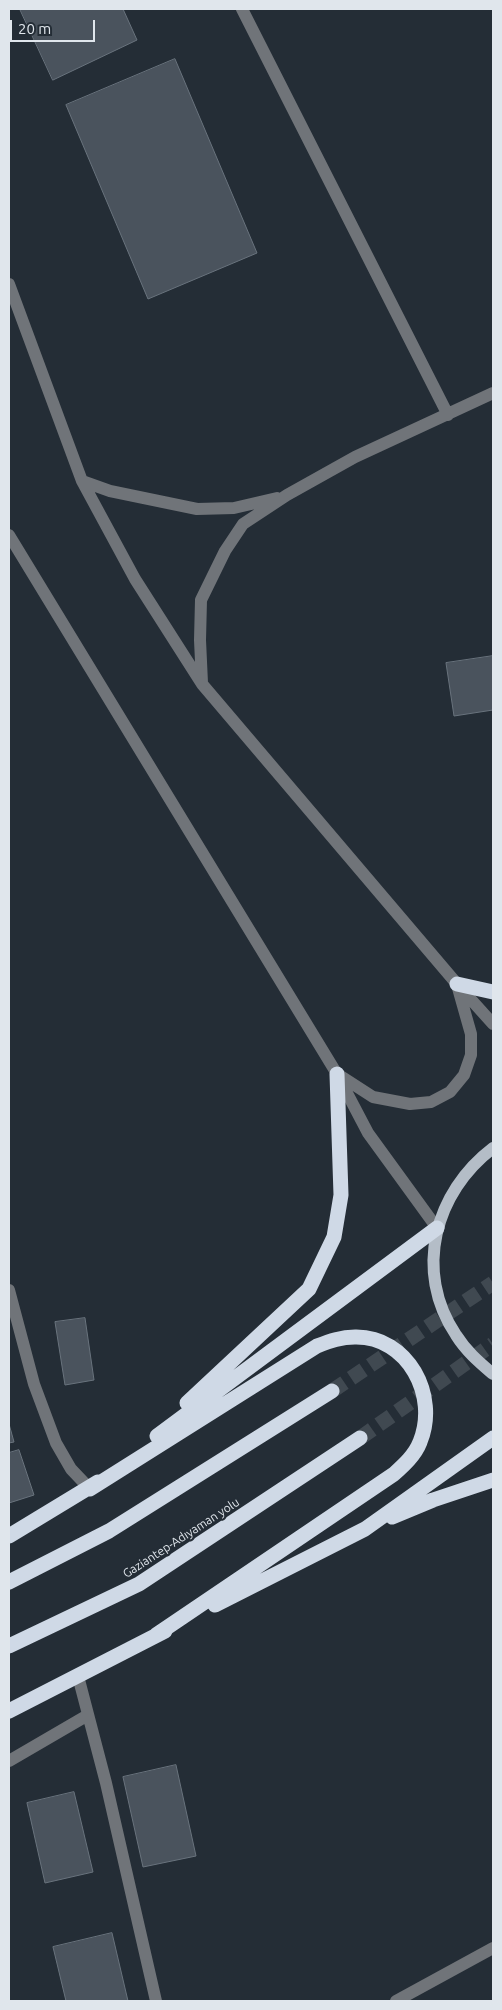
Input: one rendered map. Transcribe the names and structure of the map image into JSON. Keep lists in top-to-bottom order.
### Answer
{
  "streets": {
    "highway": ["Gaziantep-Adıyaman yolu"]
  },
  "scale_bar": "20 m"
}
